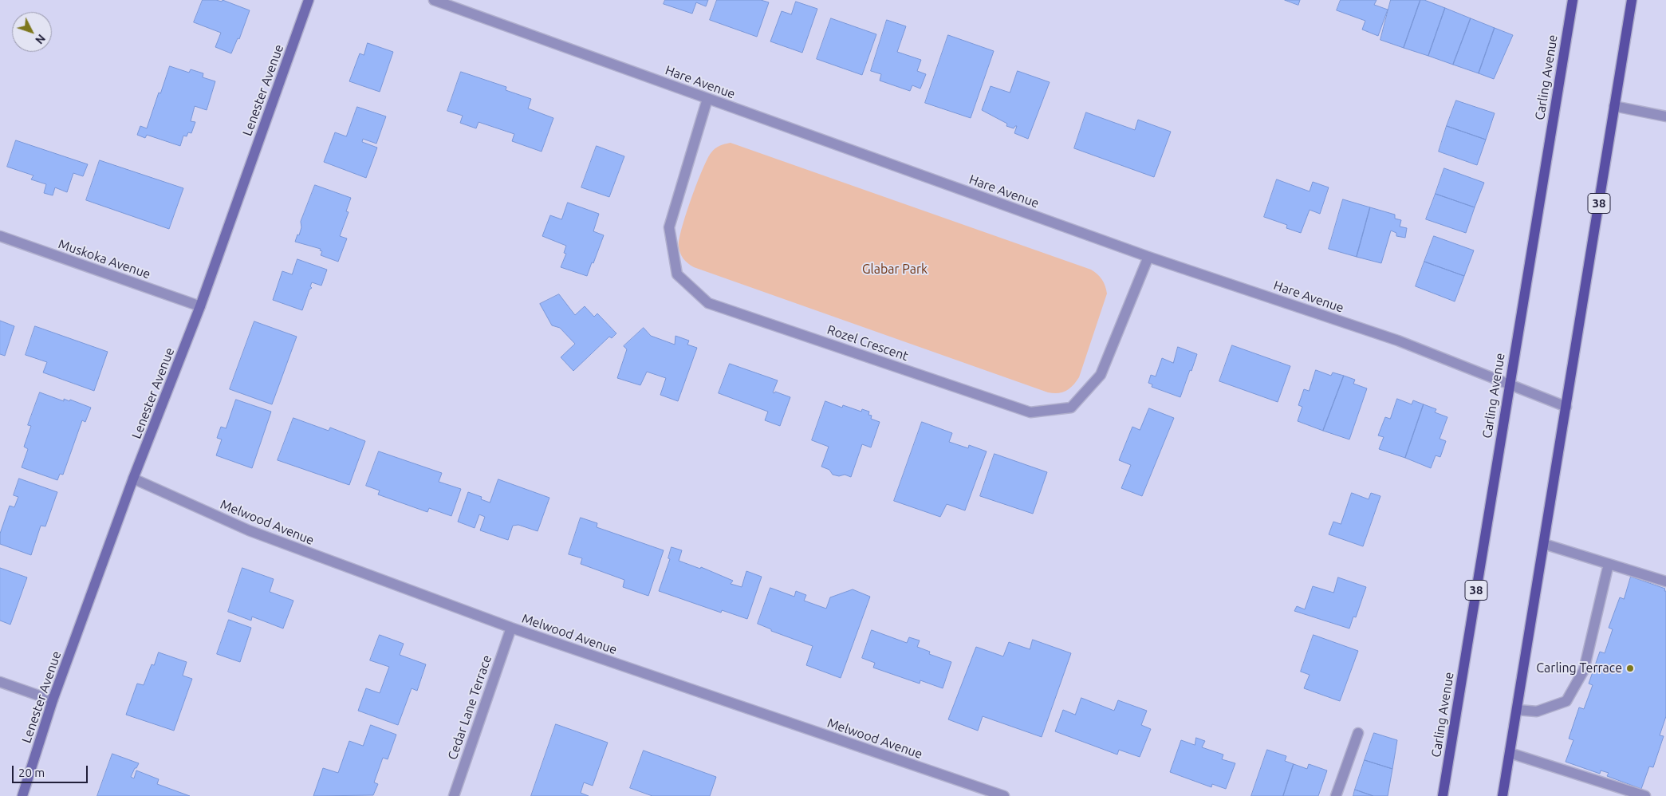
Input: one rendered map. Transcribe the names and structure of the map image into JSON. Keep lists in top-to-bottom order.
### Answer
{
  "streets": {
    "main road": ["Carling Avenue", "38"],
    "street": [
      "Hare Avenue",
      "Lenester Avenue",
      "Muskoka Avenue",
      "Rozel Crescent",
      "Melwood Avenue",
      "Cedar Lane Terrace"
    ]
  },
  "crossings": [
    ["Carling Avenue", "Hare Avenue"],
    ["Hare Avenue", "38"],
    ["Hare Avenue", "Rozel Crescent"],
    ["Lenester Avenue", "Muskoka Avenue"],
    ["Lenester Avenue", "Melwood Avenue"],
    ["Melwood Avenue", "Cedar Lane Terrace"]
  ],
  "parks": ["Glabar Park"],
  "places": ["Carling Terrace"],
  "scale_bar": "20 m",
  "north": "bottom right"
}
